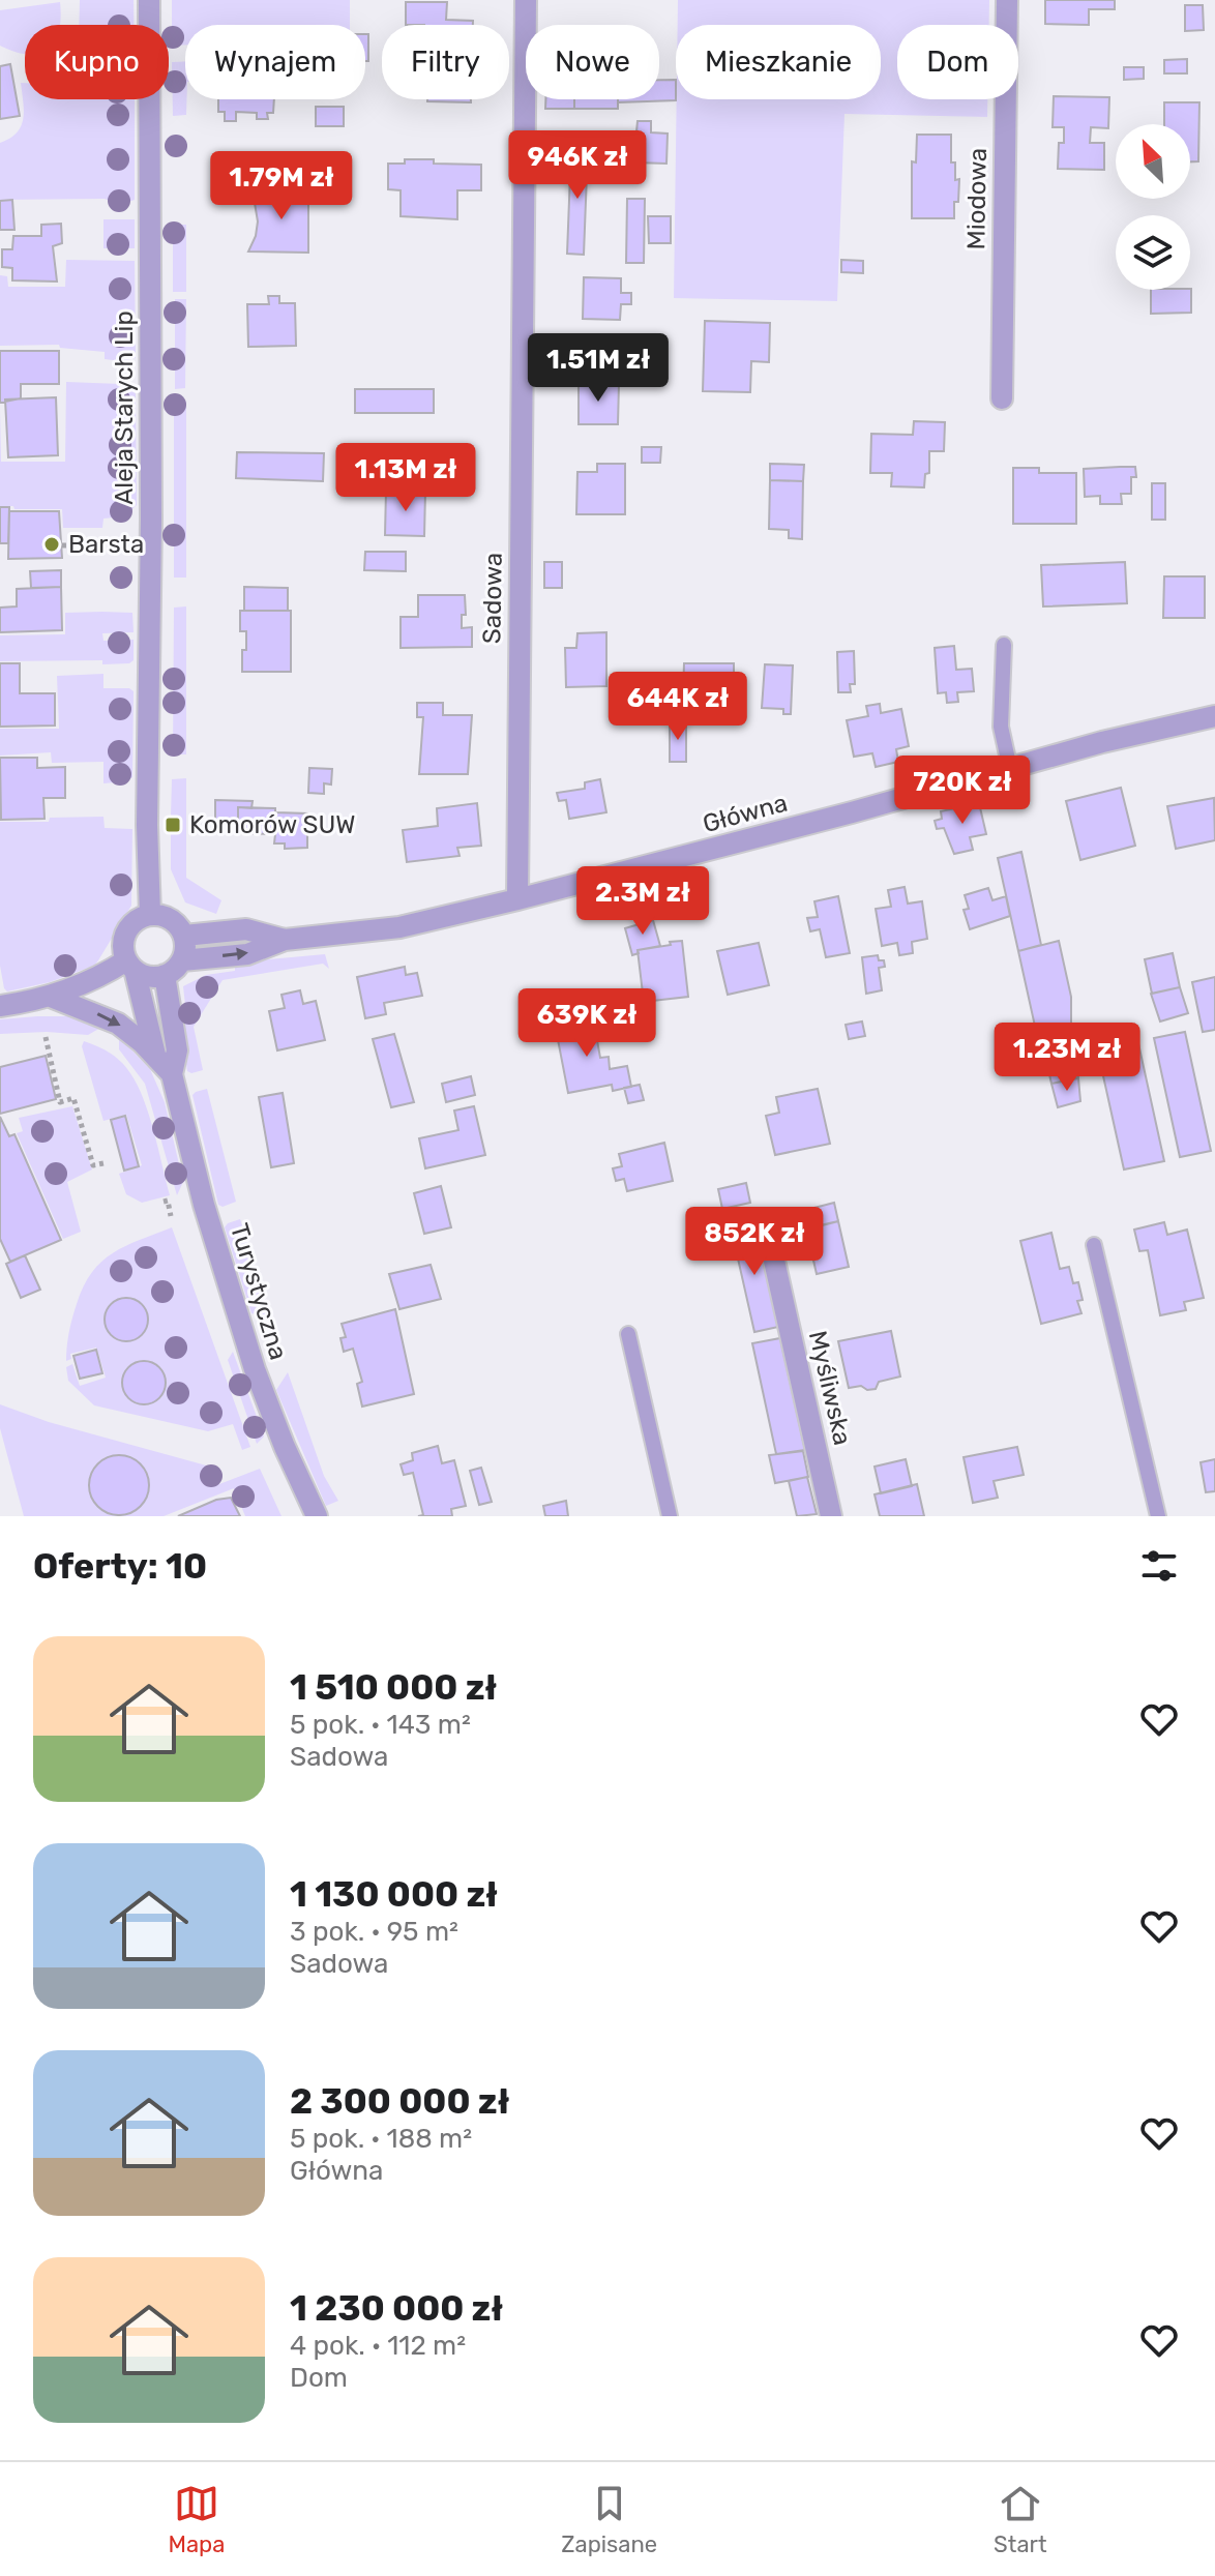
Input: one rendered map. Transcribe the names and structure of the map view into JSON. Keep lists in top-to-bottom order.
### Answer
{
  "streets": {
    "street": [
      "Miodowa",
      "Aleja Starych Lip",
      "Sadowa",
      "Główna",
      "Turystyczna",
      "Myśliwska"
    ]
  },
  "crossings": [
    ["Aleja Starych Lip", "Główna"],
    ["Aleja Starych Lip", "Turystyczna"],
    ["Sadowa", "Główna"],
    ["Główna", "Turystyczna"]
  ],
  "places": {
    "other": ["Barsta"],
    "transit": ["Komorów SUW"]
  },
  "north": "top left",
  "page": {
    "chip": [
      "Kupno",
      "Wynajem",
      "Filtry",
      "Nowe",
      "Mieszkanie",
      "Dom"
    ],
    "price": [
      "946K zł",
      "1.79M zł",
      "1.51M zł",
      "1.13M zł",
      "644K zł",
      "720K zł",
      "2.3M zł",
      "639K zł",
      "1.23M zł",
      "852K zł"
    ],
    "heading": "Oferty: 10",
    "list": [
      {
        "name": "1 510 000 zł",
        "note": "5 pok. · 143 m² · Sadowa"
      },
      {
        "name": "1 130 000 zł",
        "note": "3 pok. · 95 m² · Sadowa"
      },
      {
        "name": "2 300 000 zł",
        "note": "5 pok. · 188 m² · Główna"
      },
      {
        "name": "1 230 000 zł",
        "note": "4 pok. · 112 m² · Dom"
      }
    ],
    "tabs": ["Mapa", "Zapisane", "Start"]
  }
}
